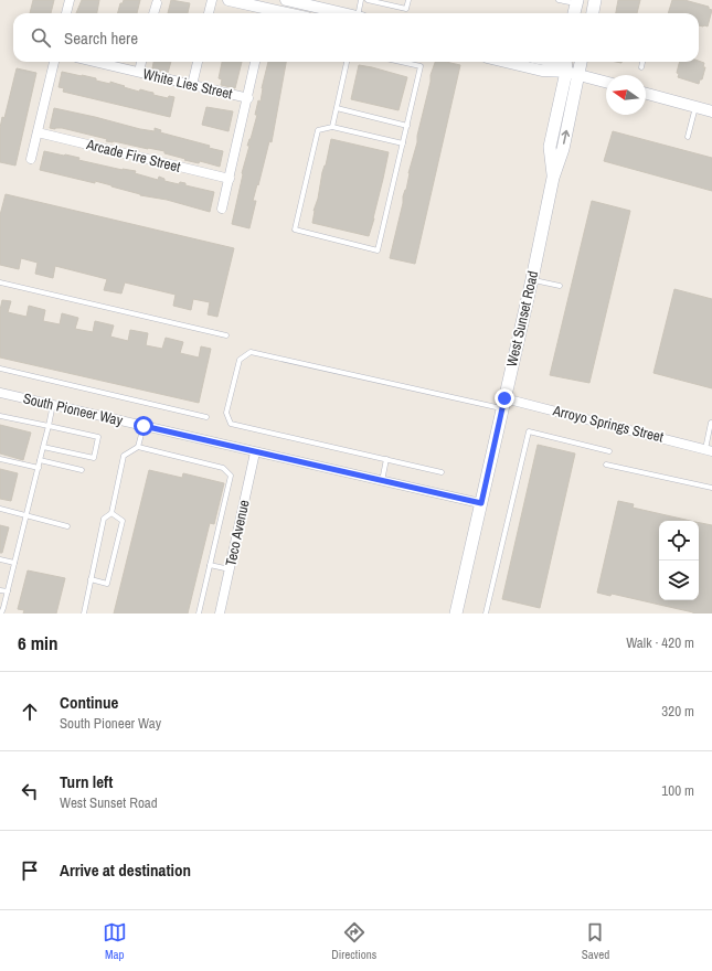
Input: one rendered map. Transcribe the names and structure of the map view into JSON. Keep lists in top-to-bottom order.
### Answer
{
  "streets": {
    "main road": ["West Sunset Road"],
    "street": [
      "White Lies Street",
      "Arcade Fire Street",
      "South Pioneer Way",
      "Arroyo Springs Street",
      "Teco Avenue"
    ]
  },
  "crossings": [
    ["West Sunset Road", "South Pioneer Way"],
    ["West Sunset Road", "Arroyo Springs Street"],
    ["South Pioneer Way", "Teco Avenue"]
  ],
  "north": "left",
  "page": {
    "search": "Search here",
    "heading": ["6 min", "Walk · 420 m"],
    "list": [
      ["Continue", "South Pioneer Way", "320 m"],
      ["Turn left", "West Sunset Road", "100 m"],
      "Arrive at destination"
    ],
    "nav": ["Map", "Directions", "Saved"]
  }
}
